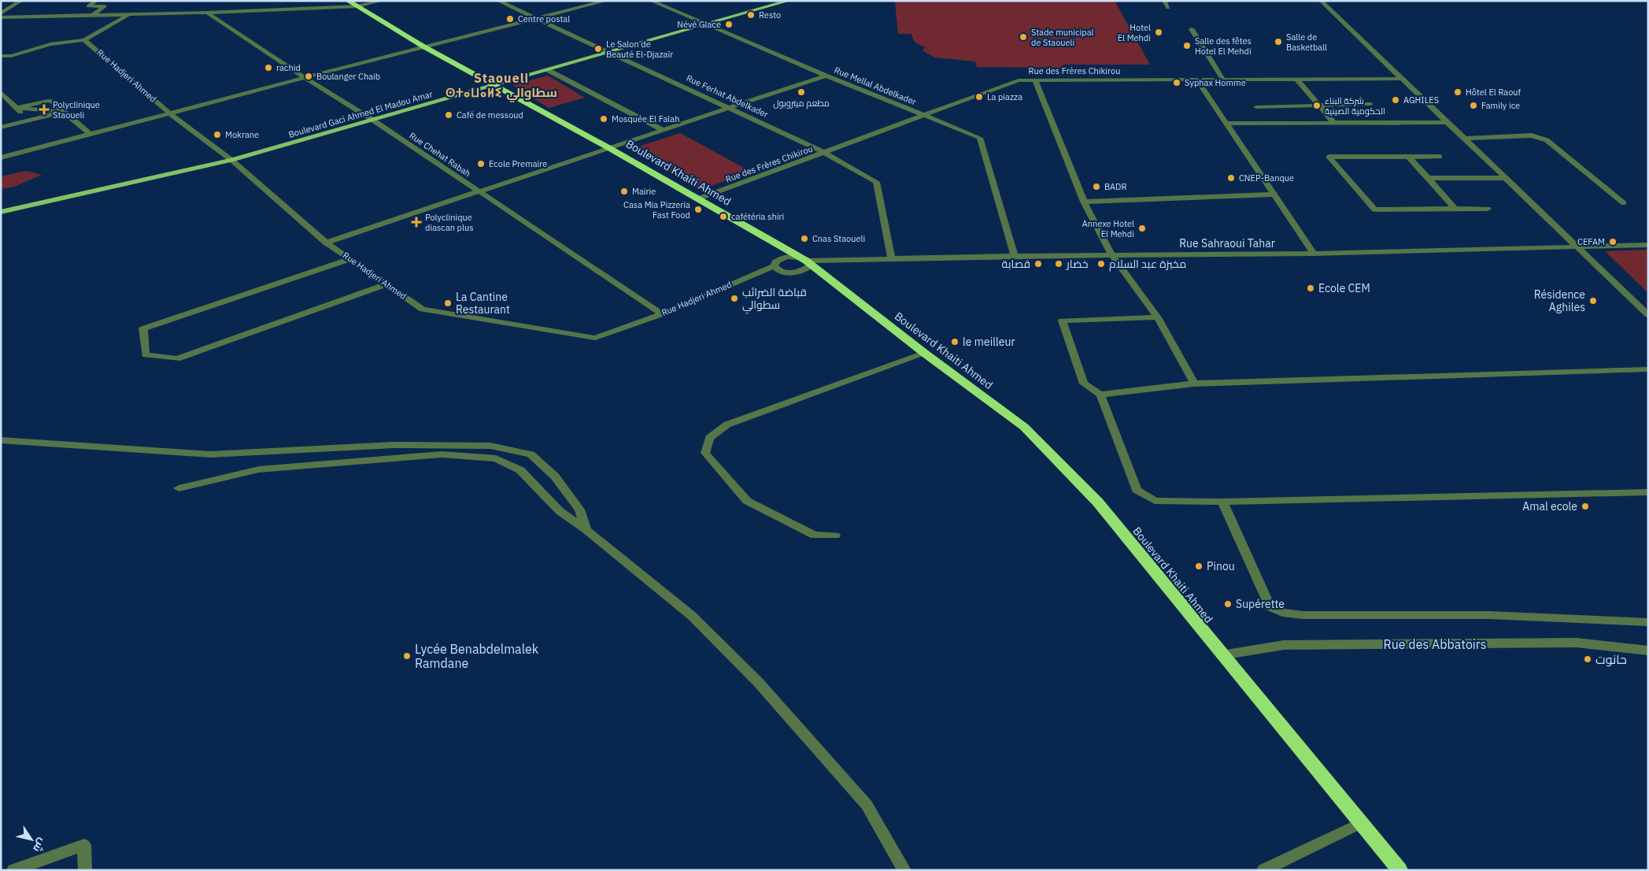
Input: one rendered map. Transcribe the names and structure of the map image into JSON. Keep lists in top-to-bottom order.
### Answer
{
  "streets": {
    "highway": ["Boulevard Khaiti Ahmed"],
    "main road": ["Boulevard Gaci Ahmed El Madou Amar"],
    "street": [
      "Rue des Frères Chikirou",
      "Rue Hadjeri Ahmed",
      "Rue Mellal Abdelkader",
      "Rue Ferhat Abdelkader",
      "Rue Chehat Rabah",
      "Rue Sahraoui Tahar",
      "Rue des Abbatoirs"
    ]
  },
  "crossings": [
    ["Rue des Frères Chikirou", "Rue Mellal Abdelkader"],
    ["Rue des Frères Chikirou", "Rue Ferhat Abdelkader"],
    ["Rue des Frères Chikirou", "Boulevard Khaiti Ahmed"],
    ["Rue Hadjeri Ahmed", "Boulevard Gaci Ahmed El Madou Amar"],
    ["Rue Hadjeri Ahmed", "Rue Chehat Rabah"],
    ["Rue Hadjeri Ahmed", "Boulevard Khaiti Ahmed"],
    ["Rue Hadjeri Ahmed", "Rue Sahraoui Tahar"],
    ["Rue Mellal Abdelkader", "Boulevard Gaci Ahmed El Madou Amar"],
    ["Rue Mellal Abdelkader", "Rue Sahraoui Tahar"],
    ["Rue Ferhat Abdelkader", "Boulevard Gaci Ahmed El Madou Amar"],
    ["Rue Ferhat Abdelkader", "Rue Sahraoui Tahar"],
    ["Boulevard Gaci Ahmed El Madou Amar", "Rue Chehat Rabah"],
    ["Boulevard Gaci Ahmed El Madou Amar", "Boulevard Khaiti Ahmed"],
    ["Boulevard Khaiti Ahmed", "Rue Sahraoui Tahar"],
    ["Boulevard Khaiti Ahmed", "Rue des Abbatoirs"]
  ],
  "districts": ["Staoueli ⵙⵜⴰⵡⴰⵍⵉ سطاوالي"],
  "places": {
    "other": [
      "Resto",
      "Centre postal",
      "Névé Glace",
      "Hotel El Mehdi",
      "Stade municipal de Staoueli",
      "Salle de Basketball",
      "Salle des fêtes Hotel El Mehdi",
      "Le Salon de Beauté El-Djazaïr",
      "rachid",
      "Boulanger Chaib",
      "Syphax Homme",
      "مطعم ميتروبول",
      "Hôtel El Raouf",
      "La piazza",
      "AGHILES",
      "شركة البناء الحكومية الصينية",
      "Family ice",
      "Café de messoud",
      "Mosquée El Falah",
      "Mokrane",
      "Ecole Premaire",
      "CNEP-Banque",
      "BADR",
      "Mairie",
      "Casa Mia Pizzeria Fast Food",
      "cafétéria shiri",
      "Annexe Hotel El Mehdi",
      "Cnas Staoueli",
      "CEFAM",
      "قصابة",
      "خضار",
      "مخبزة عبد السلام",
      "Ecole CEM",
      "قباضة الضرائب سطوالي",
      "Résidence Aghiles",
      "La Cantine Restaurant",
      "le meilleur",
      "Amal ecole",
      "Pinou",
      "Supérette",
      "Lycée Benabdelmalek Ramdane",
      "حانوت"
    ],
    "health": ["Polyclinique Staoueli", "Polyclinique diascan plus"]
  },
  "north": "bottom right"
}
